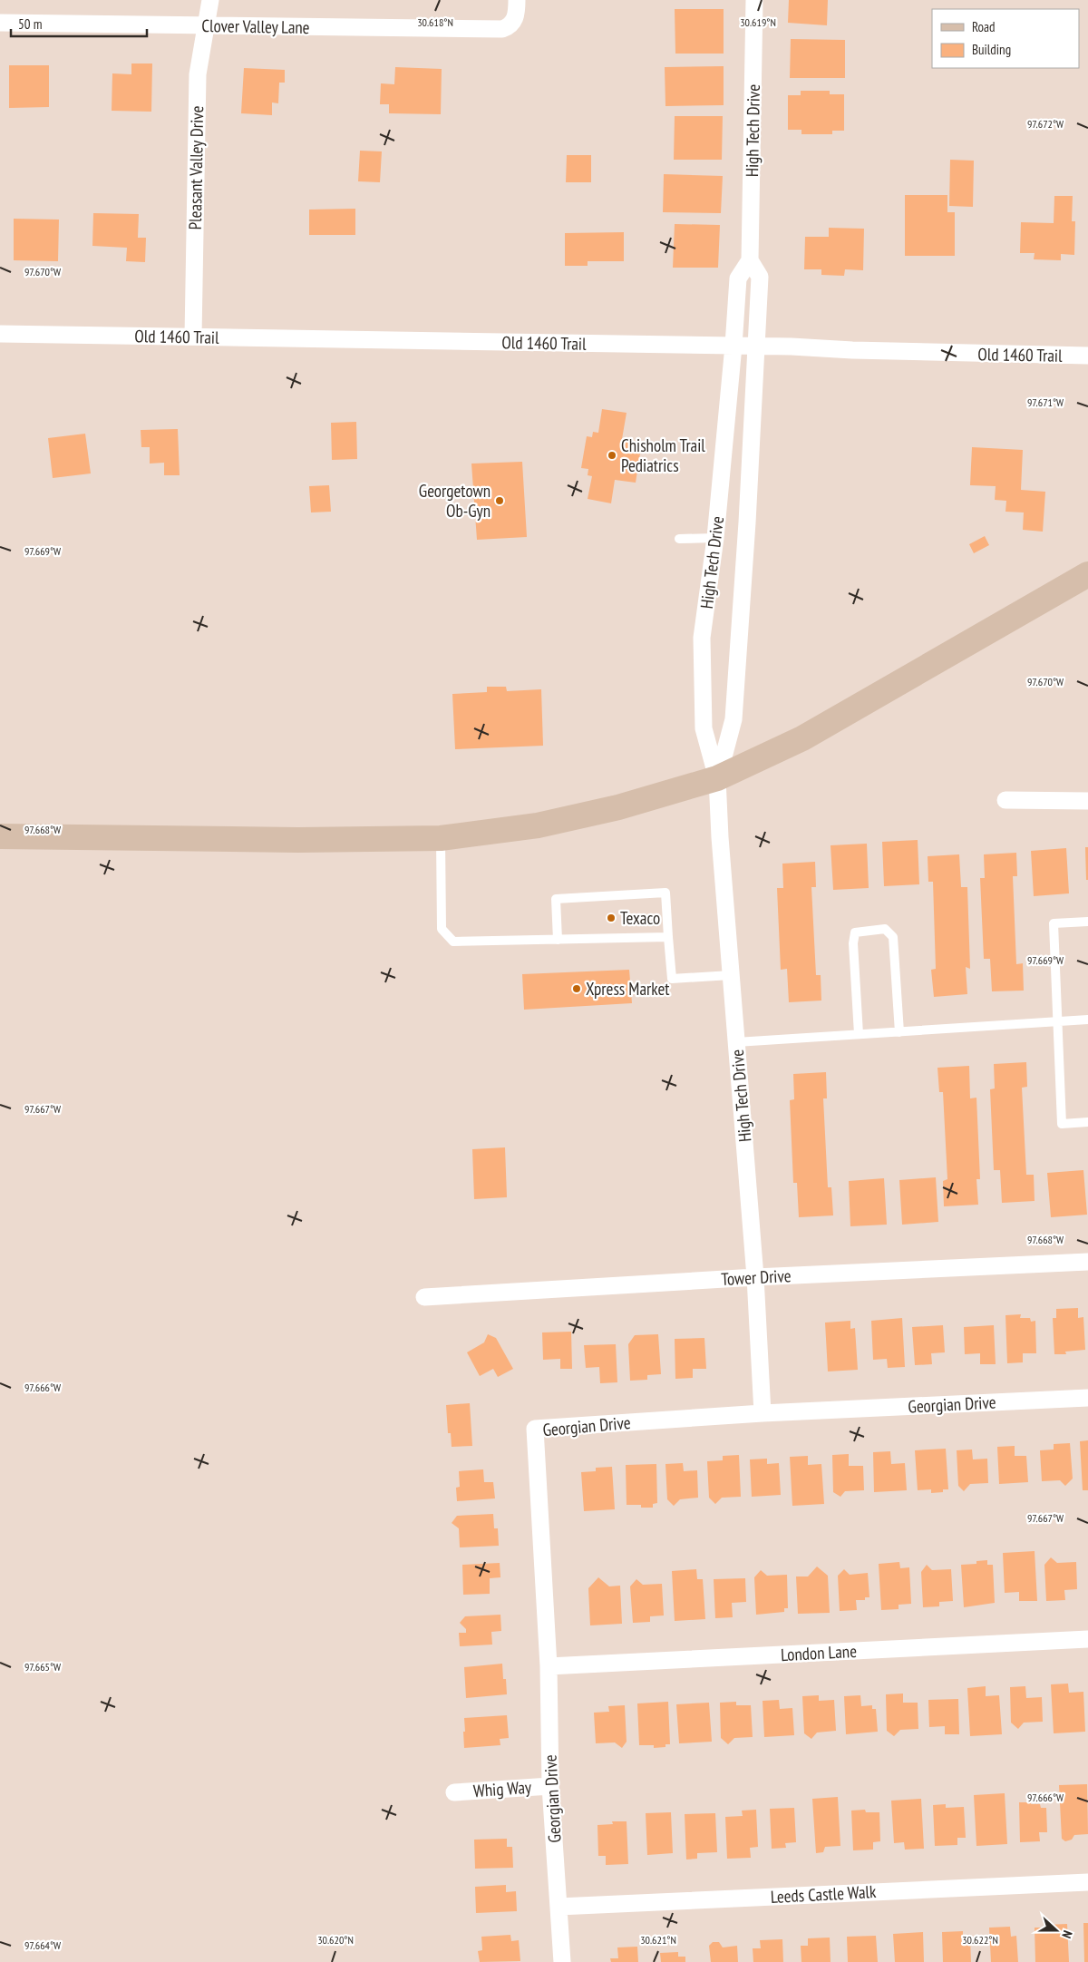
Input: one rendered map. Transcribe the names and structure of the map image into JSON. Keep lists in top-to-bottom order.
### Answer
{
  "streets": {
    "street": [
      "Clover Valley Lane",
      "High Tech Drive",
      "Pleasant Valley Drive",
      "Old 1460 Trail",
      "Tower Drive",
      "Georgian Drive",
      "London Lane",
      "Whig Way",
      "Leeds Castle Walk"
    ]
  },
  "crossings": [
    ["Clover Valley Lane", "Pleasant Valley Drive"],
    ["High Tech Drive", "Old 1460 Trail"],
    ["High Tech Drive", "Tower Drive"],
    ["High Tech Drive", "Georgian Drive"],
    ["Pleasant Valley Drive", "Old 1460 Trail"],
    ["Georgian Drive", "London Lane"],
    ["Georgian Drive", "Whig Way"],
    ["Georgian Drive", "Leeds Castle Walk"]
  ],
  "places": [
    "Chisholm Trail Pediatrics",
    "Georgetown Ob-Gyn",
    "Texaco",
    "Xpress Market"
  ],
  "legend": ["Road", "Building"],
  "scale_bar": "50 m",
  "north": "right",
  "coordinates": [
    "30.618°N",
    "30.619°N",
    "97.672°W",
    "97.670°W",
    "97.671°W",
    "97.669°W",
    "97.668°W",
    "97.667°W",
    "97.666°W",
    "97.665°W",
    "30.620°N",
    "30.621°N",
    "30.622°N",
    "97.664°W"
  ]
}
